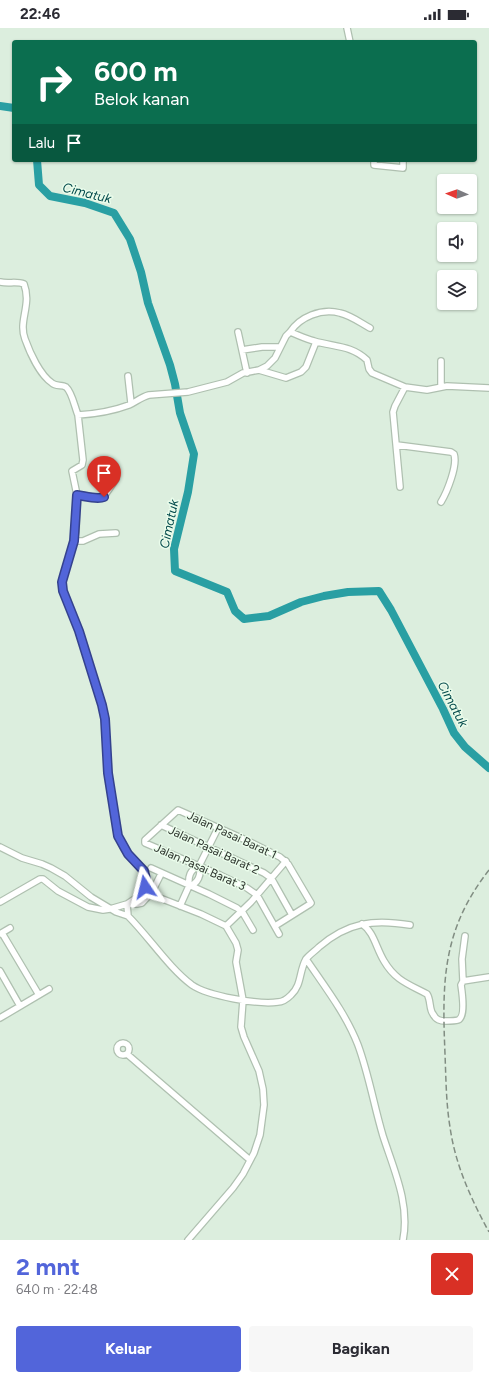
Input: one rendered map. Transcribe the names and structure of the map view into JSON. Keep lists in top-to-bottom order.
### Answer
{
  "streets": {
    "street": ["Jalan Pasai Barat 1", "Jalan Pasai Barat 2", "Jalan Pasai Barat 3"]
  },
  "crossings": [
    ["Jalan Pasai Barat 1", "Jalan Pasai Barat 2"],
    ["Jalan Pasai Barat 1", "Jalan Pasai Barat 3"],
    ["Jalan Pasai Barat 2", "Jalan Pasai Barat 3"]
  ],
  "water": ["Cimatuk"],
  "north": "left",
  "page": {
    "status": "22:46",
    "turn": ["600 m", "Belok kanan"],
    "then": "Lalu",
    "heading": ["2 mnt", "640 m · 22:48"],
    "buttons": ["Keluar", "Bagikan"]
  }
}
